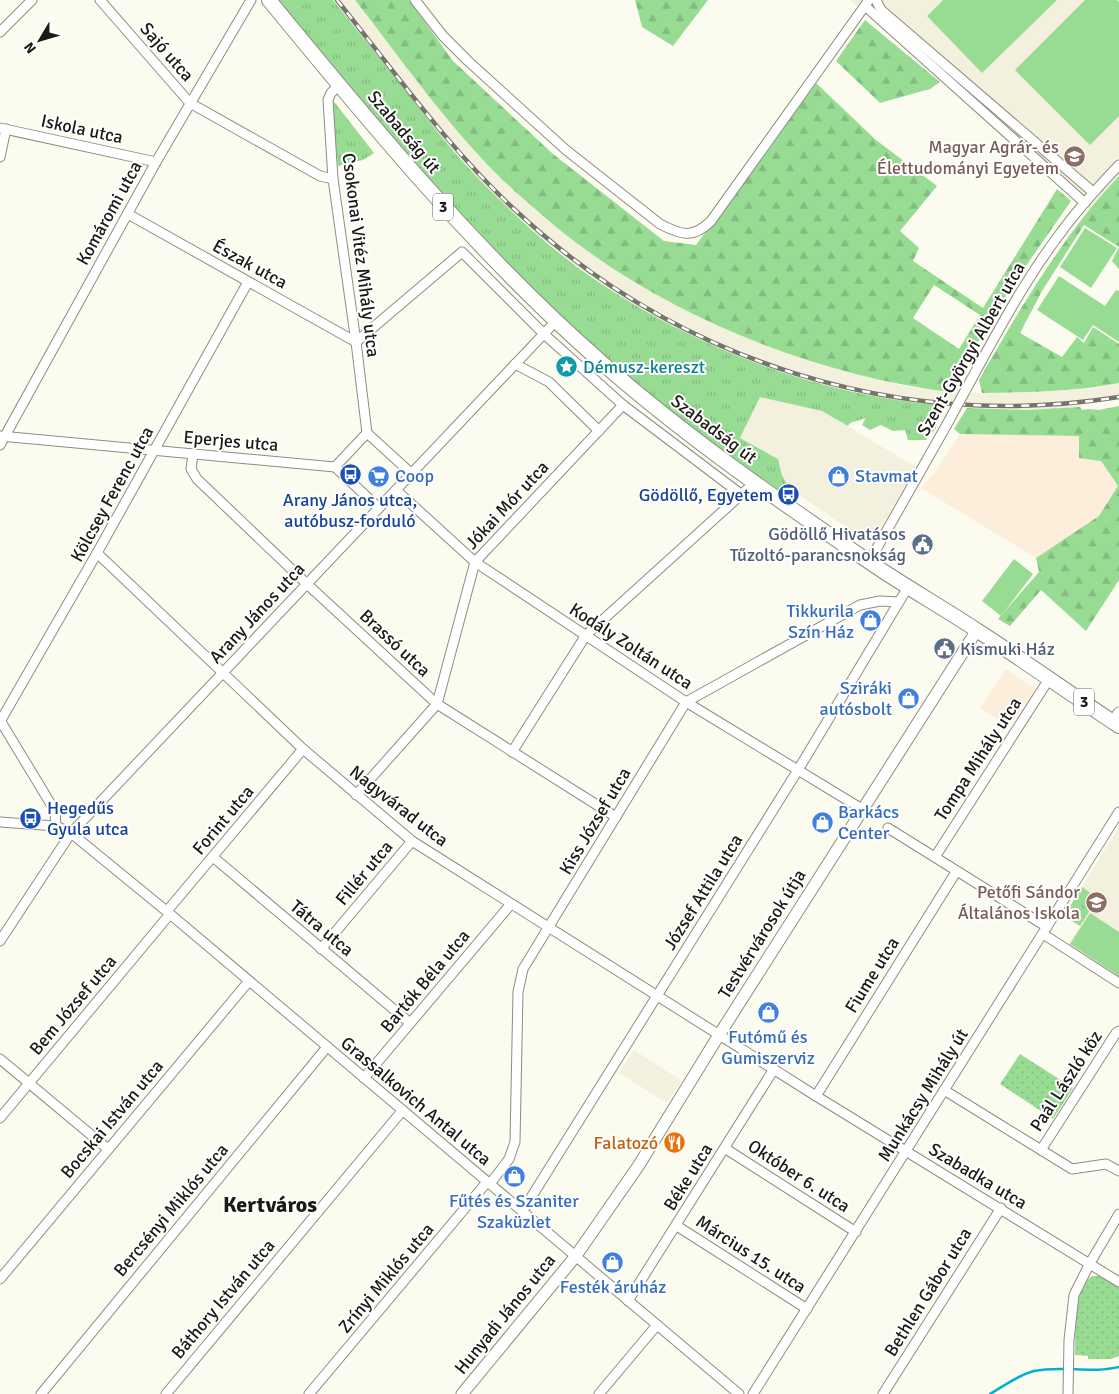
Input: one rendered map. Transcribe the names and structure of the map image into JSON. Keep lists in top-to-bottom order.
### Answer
{
  "streets": {
    "main road": ["Szabadság út", "3"],
    "street": [
      "Sajó utca",
      "Iskola utca",
      "Komáromi utca",
      "Csokonai Vitéz Mihály utca",
      "Észak utca",
      "Szent-Györgyi Albert utca",
      "Eperjes utca",
      "Kölcsey Ferenc utca",
      "Jókai Mór utca",
      "Arany János utca",
      "Brassó utca",
      "Kodály Zoltán utca",
      "Tompa Mihály utca",
      "Nagyvárad utca",
      "Forint utca",
      "Kiss József utca",
      "Fillér utca",
      "József Attila utca",
      "Tátra utca",
      "Testvérvárosok útja",
      "Fiume utca",
      "Bartók Béla utca",
      "Bem József utca",
      "Paál László köz",
      "Munkácsy Mihály út",
      "Grassalkovich Antal utca",
      "Bocskai István utca",
      "Október 6. utca",
      "Szabadka utca",
      "Béke utca",
      "Bercsényi Miklós utca",
      "Március 15. utca",
      "Zrínyi Miklós utca",
      "Bethlen Gábor utca",
      "Báthory István utca",
      "Hunyadi János utca"
    ]
  },
  "crossings": [
    ["Sajó utca", "Komáromi utca"],
    ["Sajó utca", "Csokonai Vitéz Mihály utca"],
    ["Iskola utca", "Komáromi utca"],
    ["Szabadság út", "Csokonai Vitéz Mihály utca"],
    ["Szabadság út", "Észak utca"],
    ["Szabadság út", "Szent-Györgyi Albert utca"],
    ["Szabadság út", "Jókai Mór utca"],
    ["Szabadság út", "Arany János utca"],
    ["Szabadság út", "Tompa Mihály utca"],
    ["Szabadság út", "József Attila utca"],
    ["Szabadság út", "Testvérvárosok útja"],
    ["Komáromi utca", "Észak utca"],
    ["Komáromi utca", "Eperjes utca"],
    ["Csokonai Vitéz Mihály utca", "Észak utca"],
    ["Észak utca", "Kölcsey Ferenc utca"],
    ["Eperjes utca", "Kölcsey Ferenc utca"],
    ["Eperjes utca", "Brassó utca"],
    ["Kölcsey Ferenc utca", "Nagyvárad utca"],
    ["Jókai Mór utca", "Brassó utca"],
    ["Jókai Mór utca", "Kodály Zoltán utca"],
    ["Jókai Mór utca", "Nagyvárad utca"],
    ["Arany János utca", "Brassó utca"],
    ["Arany János utca", "Kodály Zoltán utca"],
    ["Arany János utca", "Nagyvárad utca"],
    ["Arany János utca", "Grassalkovich Antal utca"],
    ["Brassó utca", "Kiss József utca"],
    ["Kodály Zoltán utca", "Kiss József utca"],
    ["Kodály Zoltán utca", "József Attila utca"],
    ["Kodály Zoltán utca", "Testvérvárosok útja"],
    ["Nagyvárad utca", "Forint utca"],
    ["Nagyvárad utca", "Kiss József utca"],
    ["Nagyvárad utca", "Fillér utca"],
    ["Nagyvárad utca", "József Attila utca"],
    ["Nagyvárad utca", "Testvérvárosok útja"],
    ["Nagyvárad utca", "Bartók Béla utca"],
    ["Nagyvárad utca", "Szabadka utca"],
    ["Forint utca", "Tátra utca"],
    ["Forint utca", "Bem József utca"],
    ["Forint utca", "Grassalkovich Antal utca"],
    ["Kiss József utca", "József Attila utca"],
    ["Kiss József utca", "Grassalkovich Antal utca"],
    ["Kiss József utca", "Zrínyi Miklós utca"],
    ["Fillér utca", "Tátra utca"],
    ["József Attila utca", "Grassalkovich Antal utca"],
    ["Tátra utca", "Bartók Béla utca"],
    ["Testvérvárosok útja", "Grassalkovich Antal utca"],
    ["Testvérvárosok útja", "Szabadka utca"],
    ["Testvérvárosok útja", "Hunyadi János utca"],
    ["Fiume utca", "Szabadka utca"],
    ["Bartók Béla utca", "Grassalkovich Antal utca"],
    ["Bem József utca", "Grassalkovich Antal utca"],
    ["Paál László köz", "Munkácsy Mihály út"],
    ["Munkácsy Mihály út", "Október 6. utca"],
    ["Munkácsy Mihály út", "Szabadka utca"],
    ["Munkácsy Mihály út", "Március 15. utca"],
    ["Grassalkovich Antal utca", "Bocskai István utca"],
    ["Grassalkovich Antal utca", "Béke utca"],
    ["Grassalkovich Antal utca", "Bercsényi Miklós utca"],
    ["Grassalkovich Antal utca", "Zrínyi Miklós utca"],
    ["Grassalkovich Antal utca", "Báthory István utca"],
    ["Grassalkovich Antal utca", "Hunyadi János utca"],
    ["Október 6. utca", "Béke utca"],
    ["Szabadka utca", "Béke utca"],
    ["Szabadka utca", "Bethlen Gábor utca"],
    ["Béke utca", "Március 15. utca"]
  ],
  "districts": ["Kertváros"],
  "places": {
    "school or university": ["Magyar Agrár- és Élettudományi Egyetem", "Petőfi Sándor Általános Iskola"],
    "place": ["Démusz-kereszt"],
    "bus stop": ["Arany János utca, autóbusz-forduló", "Gödöllő, Egyetem", "Hegedűs Gyula utca"],
    "supermarket": ["Coop"],
    "shop": [
      "Stavmat",
      "Tikkurila Szín Ház",
      "Sziráki autósbolt",
      "Barkács Center",
      "Futómű és Gumiszerviz",
      "Fűtés és Szaniter Szaküzlet",
      "Festék áruház"
    ],
    "public building": ["Gödöllő Hivatásos Tűzoltó-parancsnokság", "Kismuki Ház"],
    "restaurant": ["Falatozó"]
  },
  "north": "bottom left"
}
